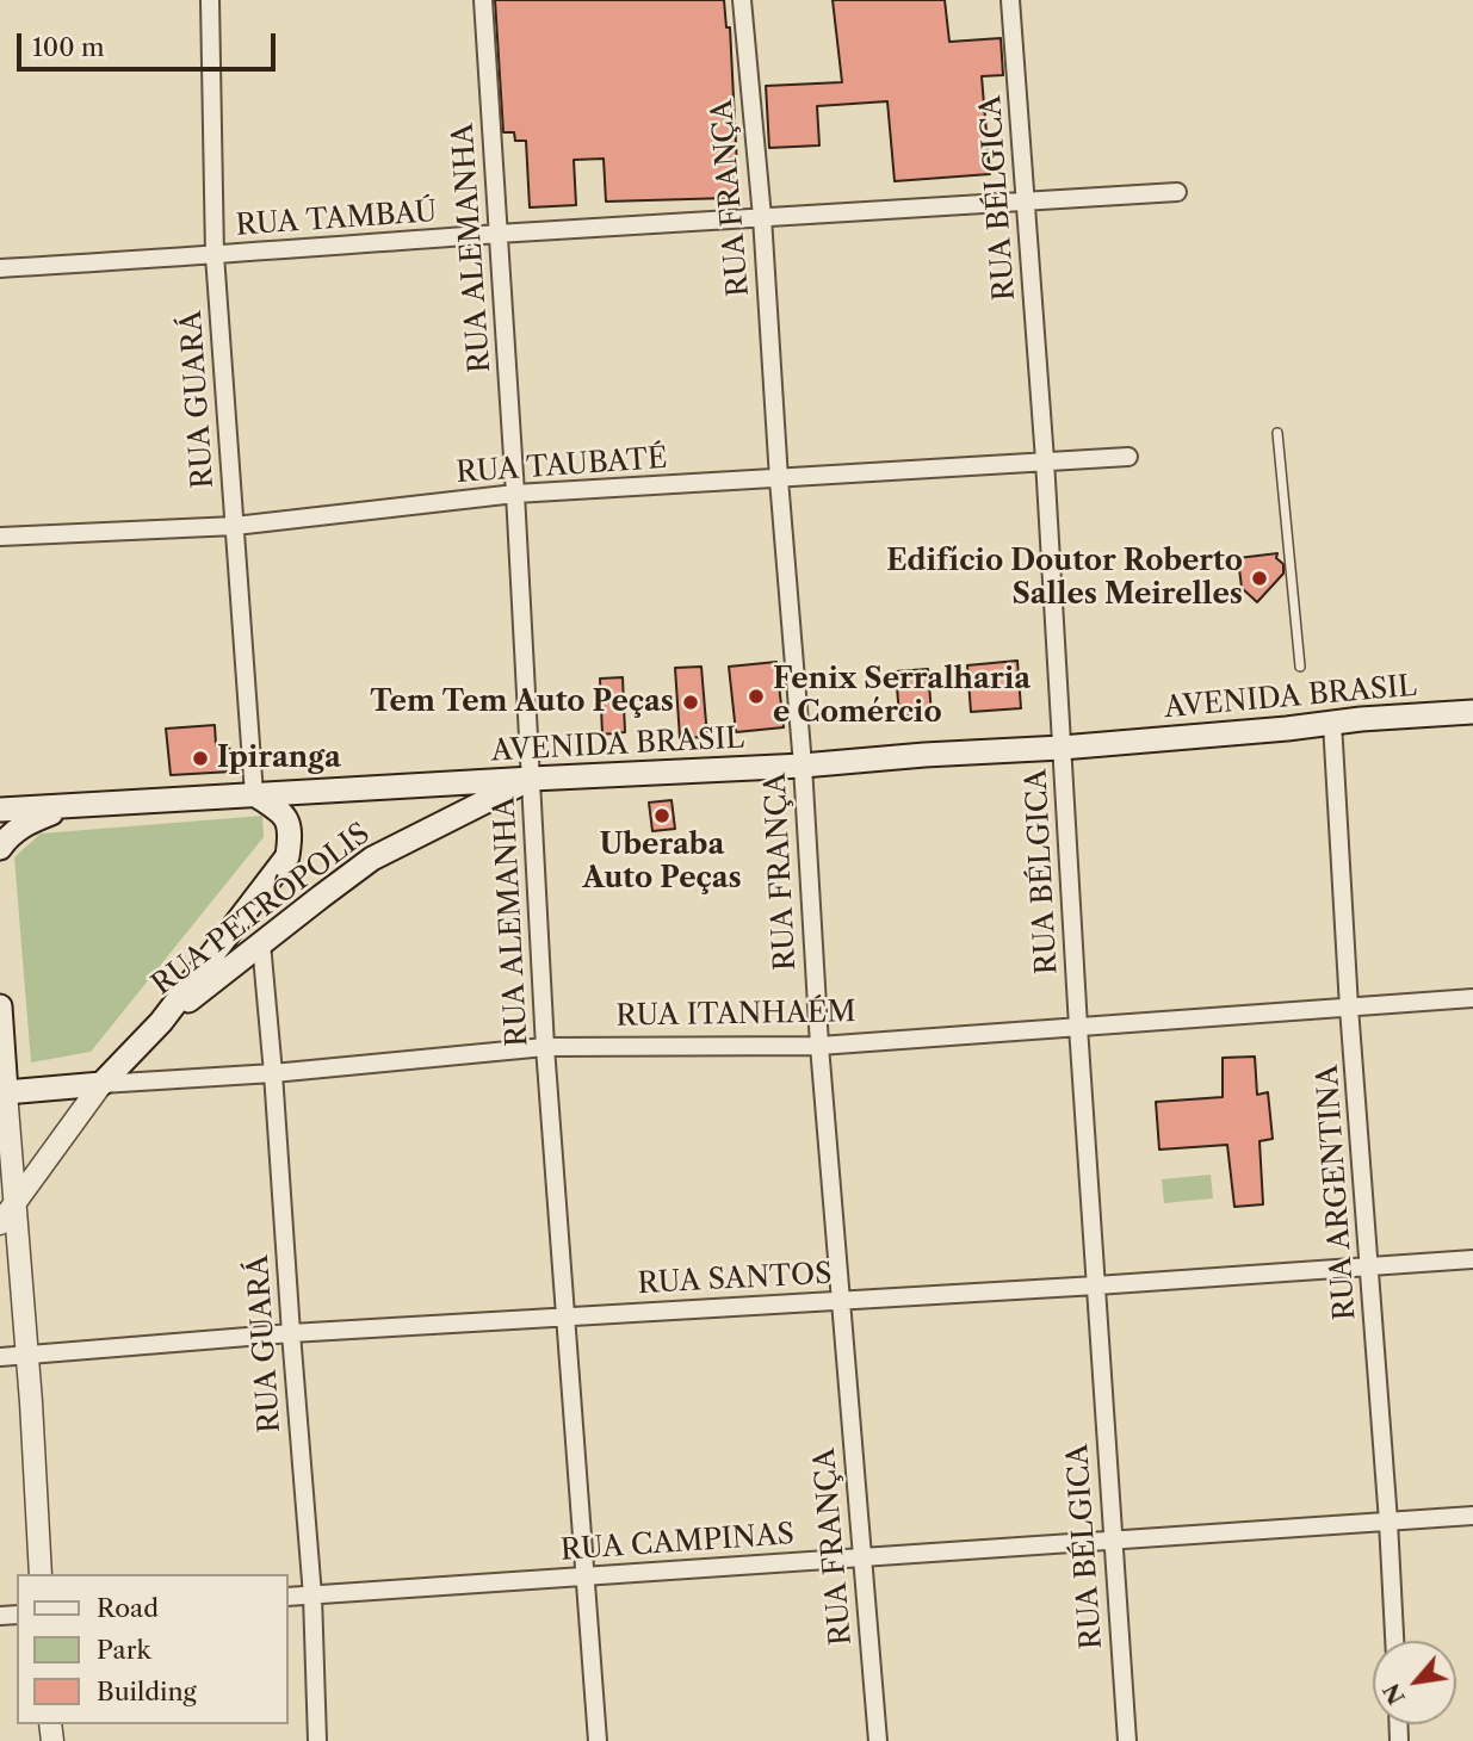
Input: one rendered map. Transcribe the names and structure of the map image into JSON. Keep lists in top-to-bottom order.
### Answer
{
  "streets": {
    "main road": ["AVENIDA BRASIL", "RUA PETRÓPOLIS", "RUA ITANHAÉM"],
    "street": [
      "RUA FRANÇA",
      "RUA BÉLGICA",
      "RUA TAMBAÚ",
      "RUA ALEMANHA",
      "RUA GUARÁ",
      "RUA TAUBATÉ",
      "RUA ARGENTINA",
      "RUA SANTOS",
      "RUA CAMPINAS"
    ]
  },
  "crossings": [
    ["RUA FRANÇA", "RUA TAMBAÚ"],
    ["RUA FRANÇA", "RUA TAUBATÉ"],
    ["RUA FRANÇA", "AVENIDA BRASIL"],
    ["RUA FRANÇA", "RUA ITANHAÉM"],
    ["RUA FRANÇA", "RUA SANTOS"],
    ["RUA FRANÇA", "RUA CAMPINAS"],
    ["RUA BÉLGICA", "RUA TAMBAÚ"],
    ["RUA BÉLGICA", "RUA TAUBATÉ"],
    ["RUA BÉLGICA", "AVENIDA BRASIL"],
    ["RUA BÉLGICA", "RUA ITANHAÉM"],
    ["RUA BÉLGICA", "RUA SANTOS"],
    ["RUA BÉLGICA", "RUA CAMPINAS"],
    ["RUA TAMBAÚ", "RUA ALEMANHA"],
    ["RUA TAMBAÚ", "RUA GUARÁ"],
    ["RUA ALEMANHA", "RUA TAUBATÉ"],
    ["RUA ALEMANHA", "AVENIDA BRASIL"],
    ["RUA ALEMANHA", "RUA PETRÓPOLIS"],
    ["RUA ALEMANHA", "RUA ITANHAÉM"],
    ["RUA ALEMANHA", "RUA SANTOS"],
    ["RUA ALEMANHA", "RUA CAMPINAS"],
    ["RUA GUARÁ", "RUA TAUBATÉ"],
    ["RUA GUARÁ", "AVENIDA BRASIL"],
    ["RUA GUARÁ", "RUA PETRÓPOLIS"],
    ["RUA GUARÁ", "RUA ITANHAÉM"],
    ["RUA GUARÁ", "RUA SANTOS"],
    ["RUA GUARÁ", "RUA CAMPINAS"],
    ["AVENIDA BRASIL", "RUA PETRÓPOLIS"],
    ["AVENIDA BRASIL", "RUA ARGENTINA"],
    ["RUA PETRÓPOLIS", "RUA ITANHAÉM"],
    ["RUA ITANHAÉM", "RUA ARGENTINA"],
    ["RUA ARGENTINA", "RUA SANTOS"],
    ["RUA ARGENTINA", "RUA CAMPINAS"]
  ],
  "places": [
    "Edifício Doutor Roberto Salles Meirelles",
    "Fenix Serralharia e Comércio",
    "Tem Tem Auto Peças",
    "Ipiranga",
    "Uberaba Auto Peças"
  ],
  "legend": ["Road", "Park", "Building"],
  "scale_bar": "100 m",
  "north": "bottom left"
}
